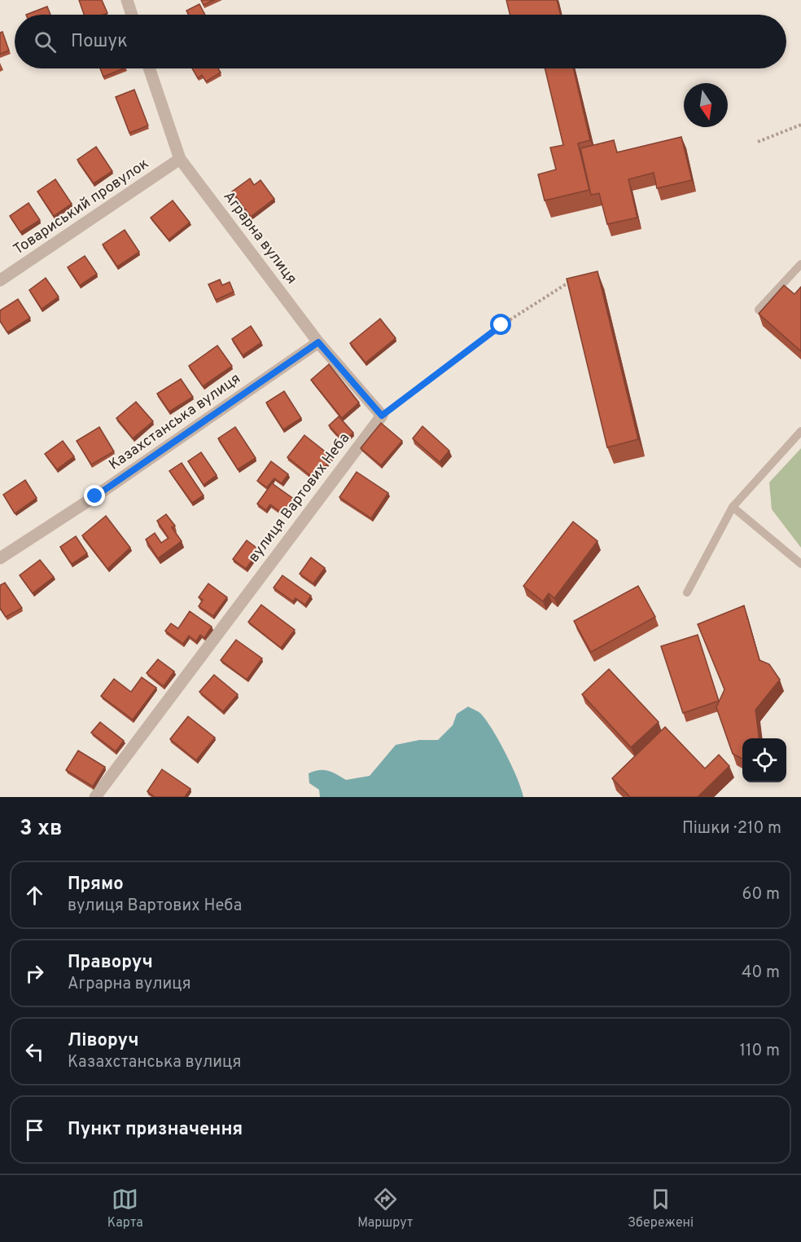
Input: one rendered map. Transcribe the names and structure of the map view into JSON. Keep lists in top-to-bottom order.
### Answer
{
  "streets": {
    "street": [
      "Товариський провулок",
      "Аграрна вулиця",
      "Казахстанська вулиця",
      "вулиця Вартових Неба"
    ]
  },
  "crossings": [
    ["Товариський провулок", "Аграрна вулиця"],
    ["Аграрна вулиця", "Казахстанська вулиця"],
    ["Аграрна вулиця", "вулиця Вартових Неба"]
  ],
  "north": "bottom",
  "page": {
    "search": "Пошук",
    "heading": ["3 хв", "Пішки · 210 m"],
    "list": [
      ["Прямо", "вулиця Вартових Неба", "60 m"],
      ["Праворуч", "Аграрна вулиця", "40 m"],
      ["Ліворуч", "Казахстанська вулиця", "110 m"],
      "Пункт призначення"
    ],
    "nav": ["Карта", "Маршрут", "Збережені"]
  }
}
